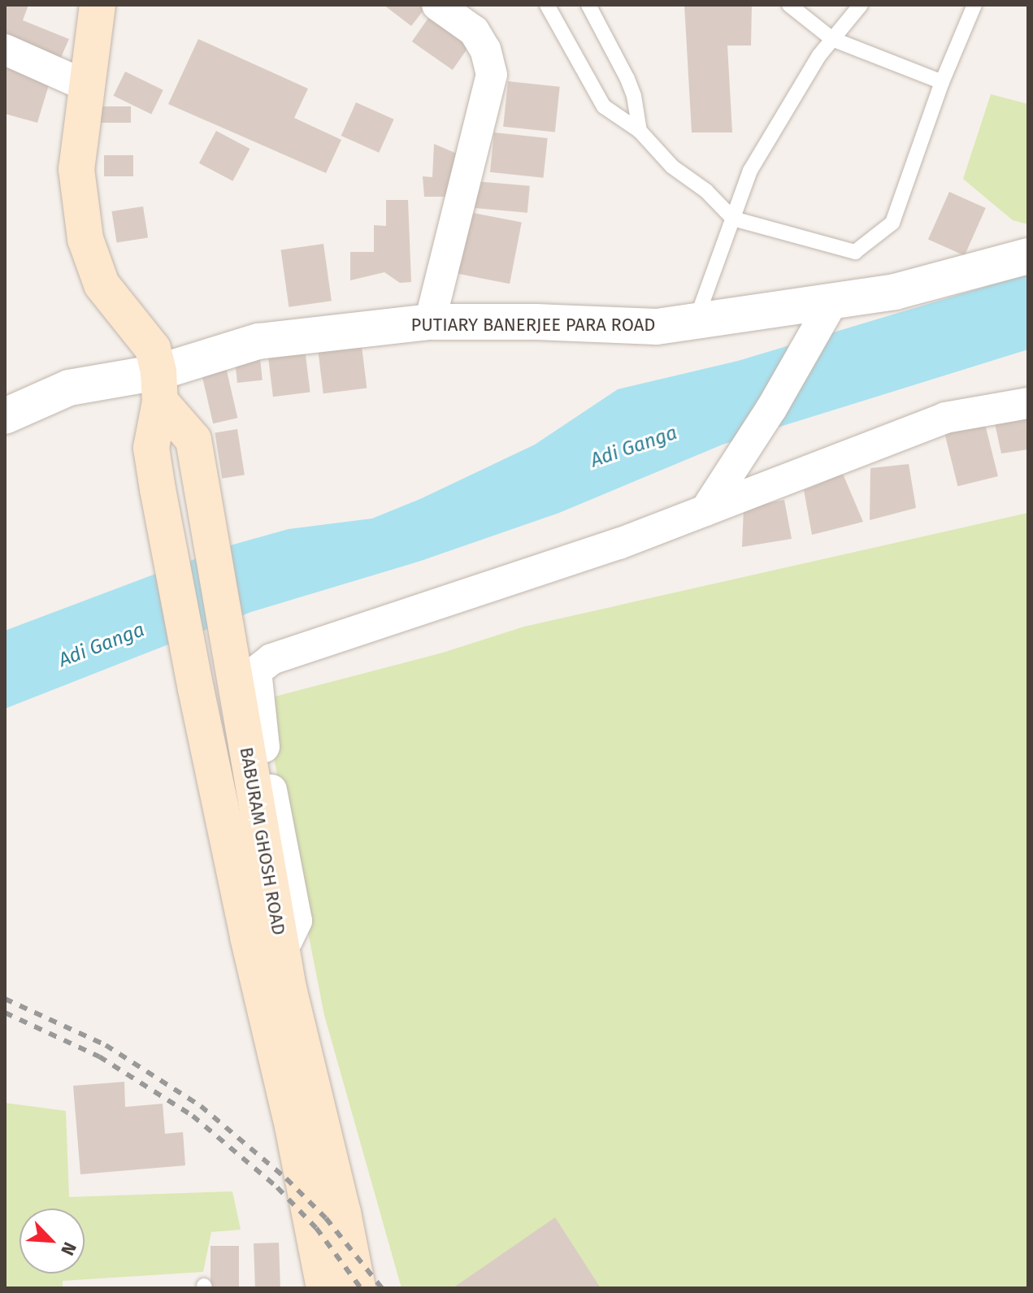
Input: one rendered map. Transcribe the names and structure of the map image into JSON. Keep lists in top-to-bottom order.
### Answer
{
  "streets": {
    "main road": ["BABURAM GHOSH ROAD"],
    "street": ["PUTIARY BANERJEE PARA ROAD"]
  },
  "crossings": [
    ["PUTIARY BANERJEE PARA ROAD", "BABURAM GHOSH ROAD"]
  ],
  "water": ["Adi Ganga"],
  "north": "bottom right"
}
